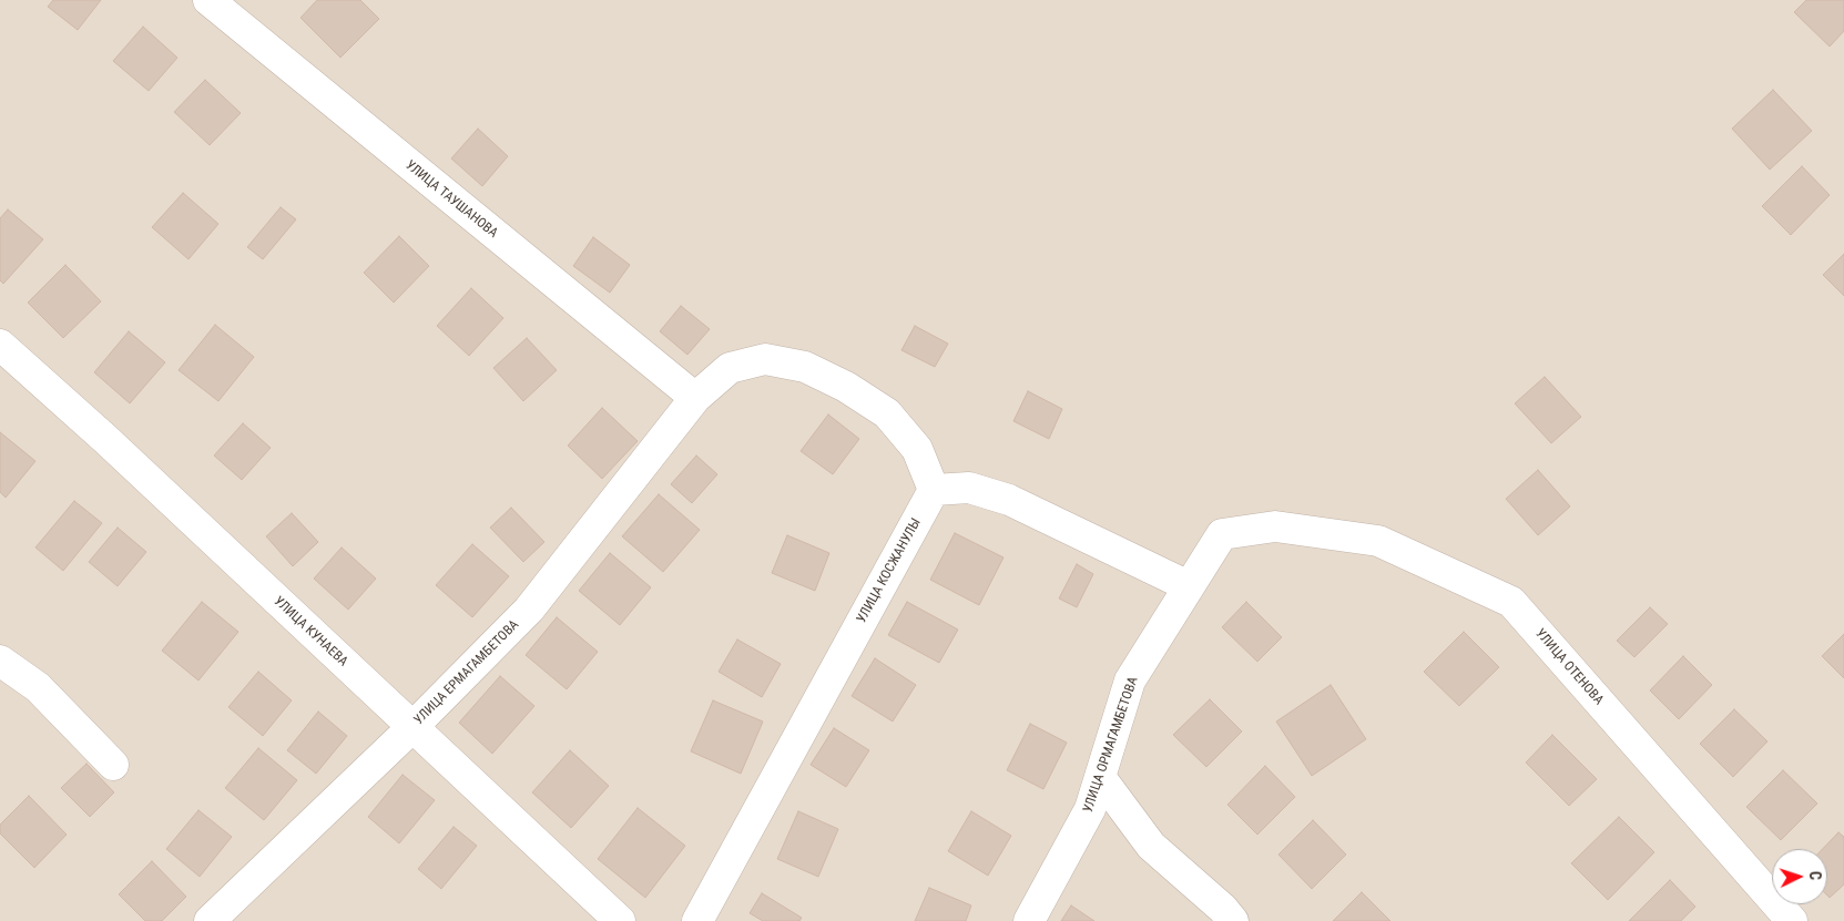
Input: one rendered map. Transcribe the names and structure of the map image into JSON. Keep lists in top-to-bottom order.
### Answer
{
  "streets": {
    "street": [
      "УЛИЦА ТАУШАНОВА",
      "УЛИЦА КОСЖАНУЛЫ",
      "УЛИЦА КУНАЕВА",
      "УЛИЦА ОТЕНОВА",
      "УЛИЦА ЕРМАГАМБЕТОВА",
      "УЛИЦА ОРМАГАМБЕТОВА"
    ]
  },
  "crossings": [
    ["УЛИЦА ТАУШАНОВА", "УЛИЦА ЕРМАГАМБЕТОВА"],
    ["УЛИЦА КУНАЕВА", "УЛИЦА ЕРМАГАМБЕТОВА"],
    ["УЛИЦА ОТЕНОВА", "УЛИЦА ОРМАГАМБЕТОВА"]
  ],
  "north": "right"
}
